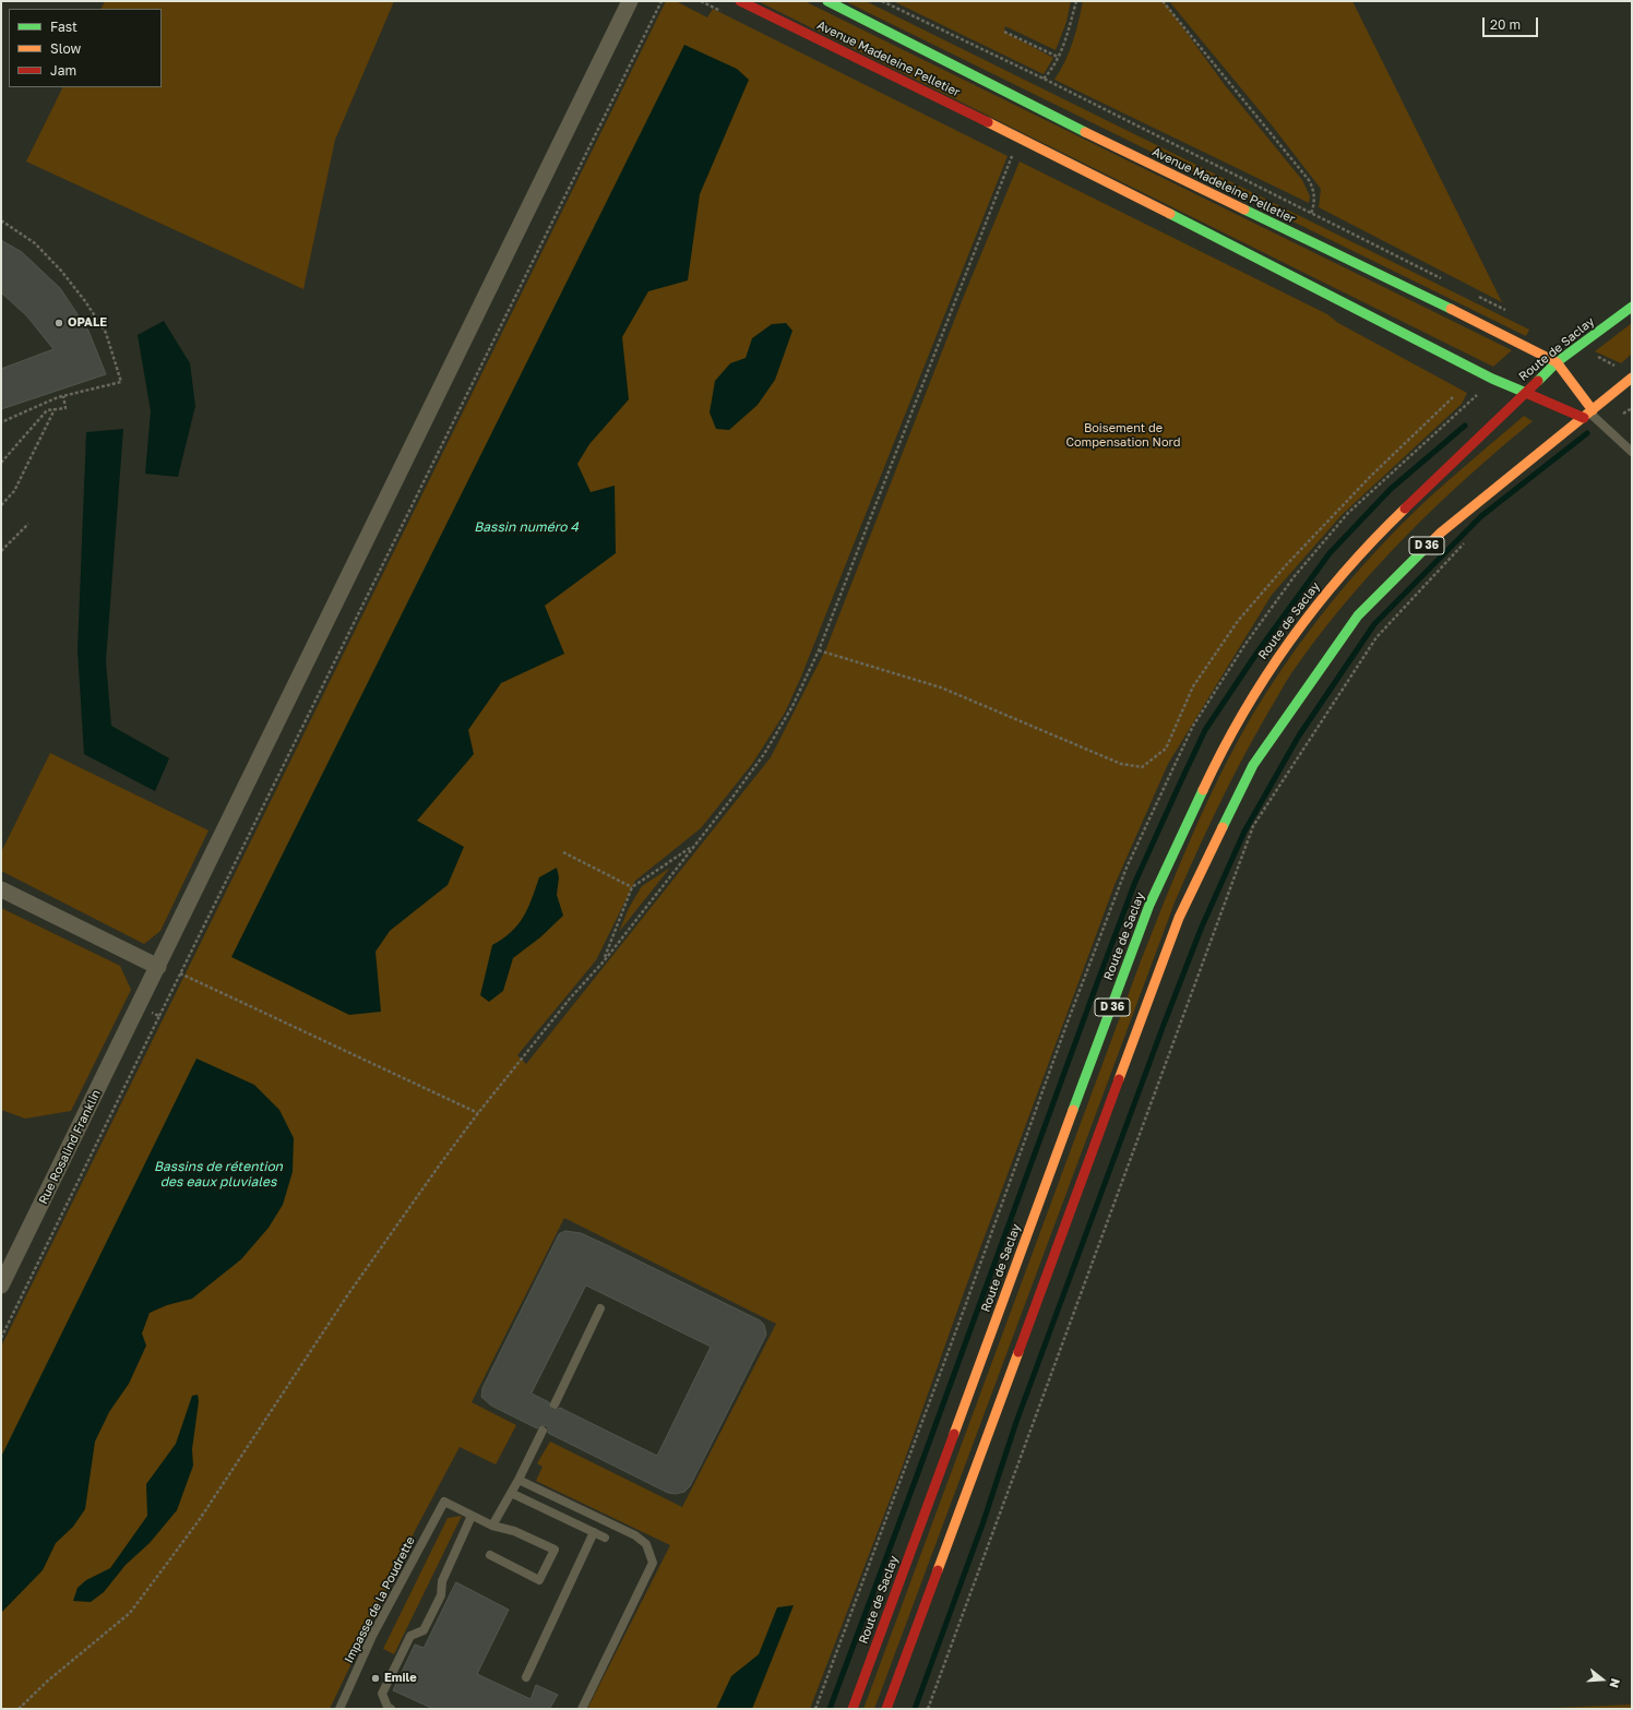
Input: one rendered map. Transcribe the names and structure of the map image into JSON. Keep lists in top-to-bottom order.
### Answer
{
  "streets": {
    "main road": ["Avenue Madeleine Pelletier", "Route de Saclay", "D 36"],
    "street": ["Rue Rosalind Franklin"],
    "lane": ["Impasse de la Poudrette"]
  },
  "crossings": [
    ["Avenue Madeleine Pelletier", "Route de Saclay"],
    ["Avenue Madeleine Pelletier", "D 36"]
  ],
  "water": ["Bassin numéro 4", "Bassins de rétention des eaux pluviales"],
  "parks": ["Boisement de Compensation Nord"],
  "places": ["OPALE", "Emile"],
  "legend": ["Fast", "Slow", "Jam"],
  "scale_bar": "20 m",
  "north": "right"
}
